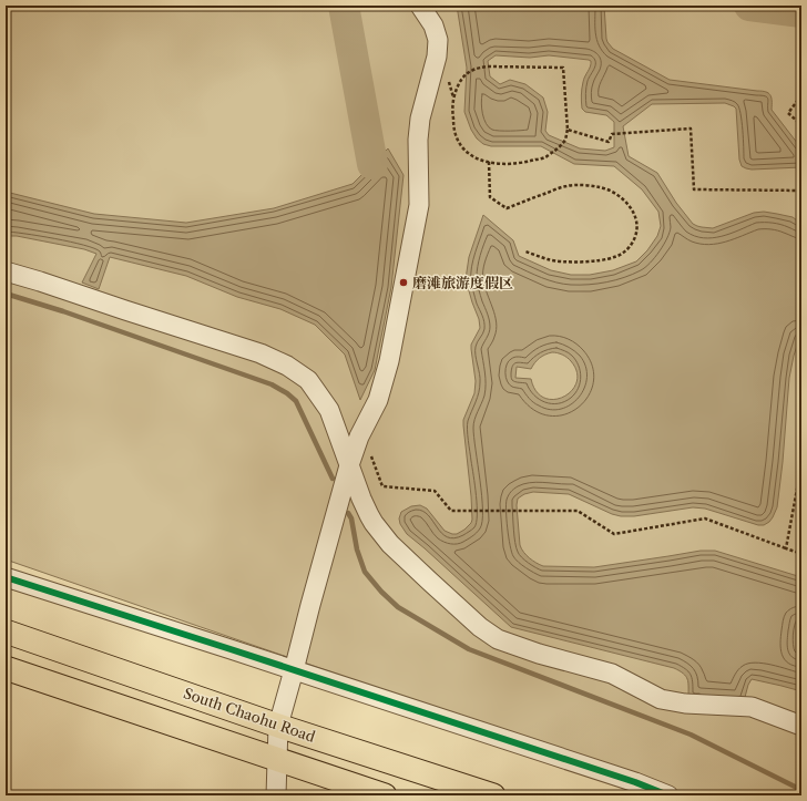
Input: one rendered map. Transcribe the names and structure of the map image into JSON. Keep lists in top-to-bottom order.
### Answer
{
  "streets": {
    "main road": ["South Chaohu Road"]
  },
  "places": ["磨滩旅游度假区"]
}
